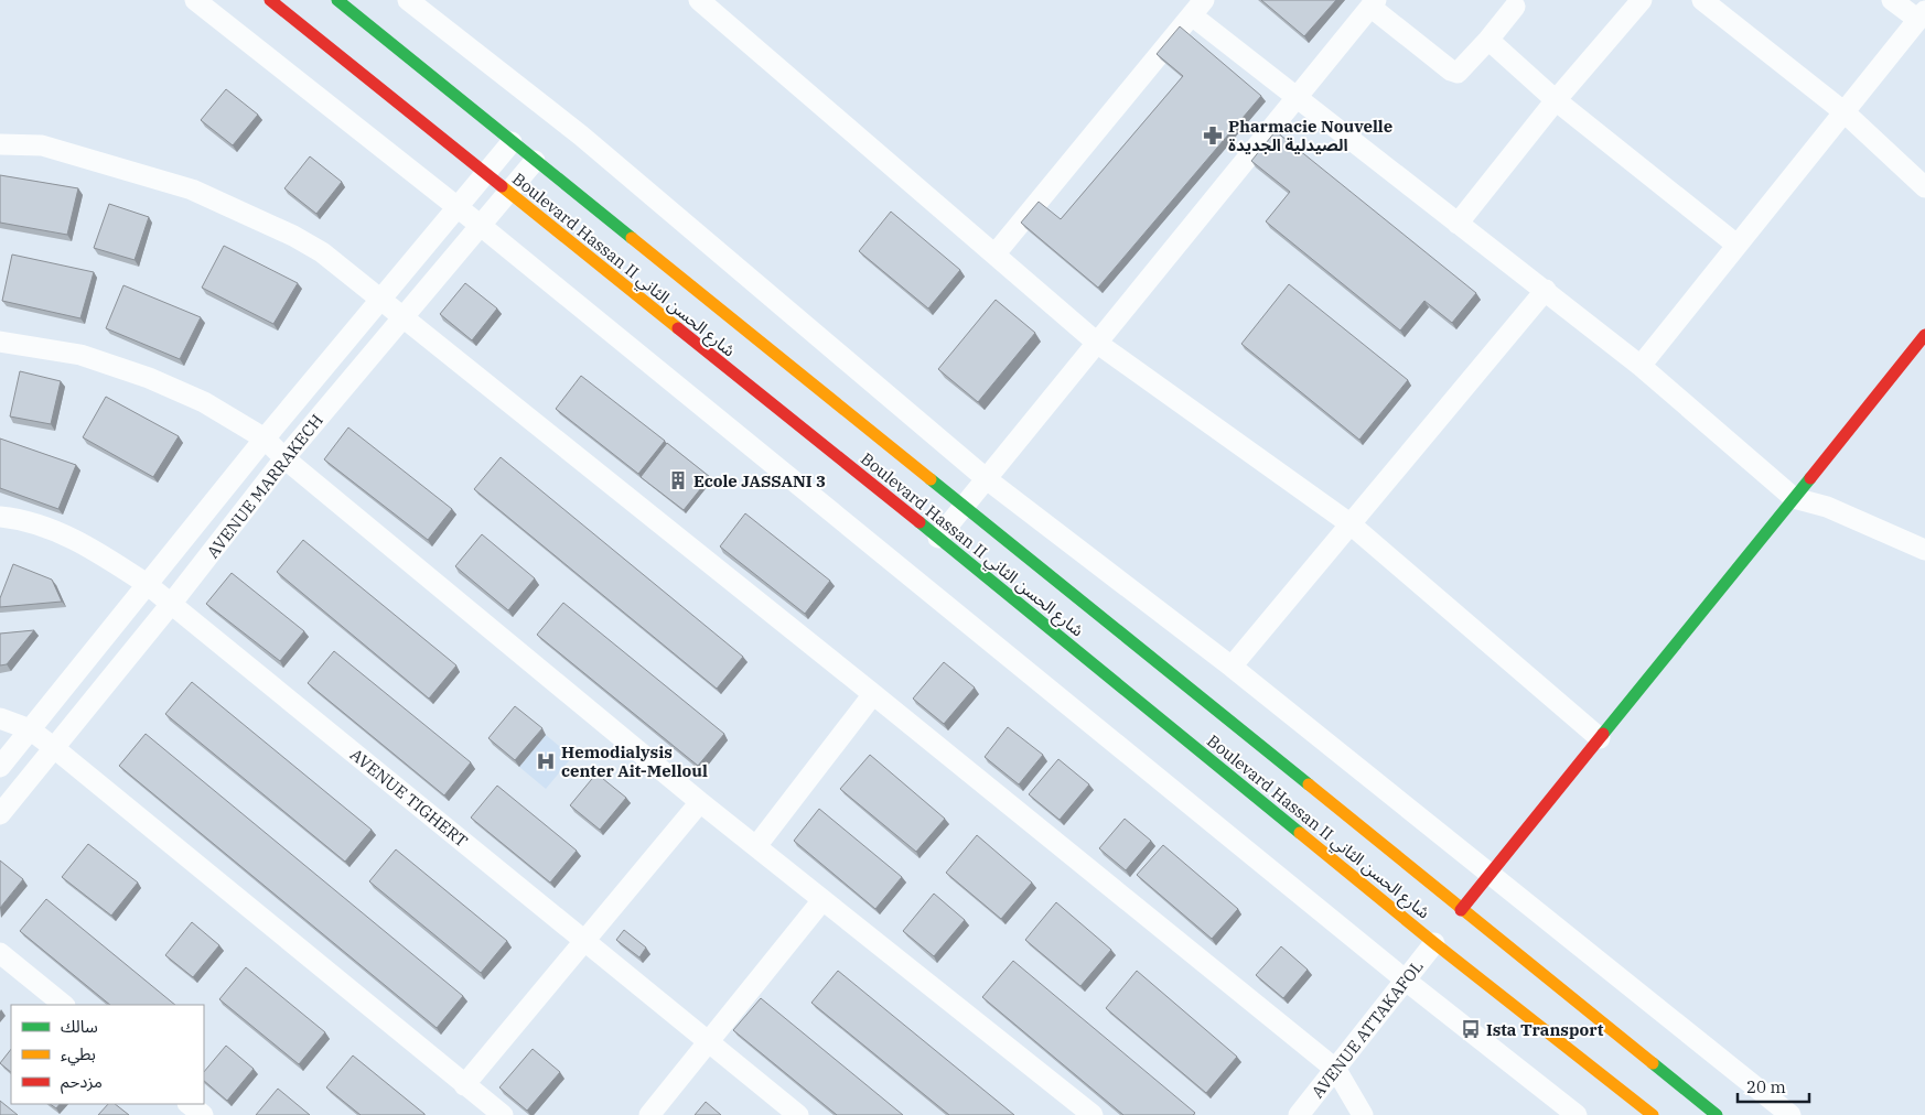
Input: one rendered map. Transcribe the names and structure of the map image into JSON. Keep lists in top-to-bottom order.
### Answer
{
  "streets": {
    "main road": ["Boulevard Hassan II شارع الحسن الثاني"],
    "street": ["AVENUE MARRAKECH", "AVENUE TIGHERT", "AVENUE ATTAKAFOL"]
  },
  "crossings": [
    ["Boulevard Hassan II شارع الحسن الثاني", "AVENUE MARRAKECH"],
    ["Boulevard Hassan II شارع الحسن الثاني", "AVENUE ATTAKAFOL"],
    ["AVENUE MARRAKECH", "AVENUE TIGHERT"]
  ],
  "places": {
    "pharmacy": ["Pharmacie Nouvelle الصيدلية الجديدة"],
    "building": ["Ecole JASSANI 3"],
    "hospital": ["Hemodialysis center Ait-Melloul"],
    "bus stop": ["Ista Transport"]
  },
  "legend": ["سالك", "بطيء", "مزدحم"],
  "scale_bar": "20 m"
}
